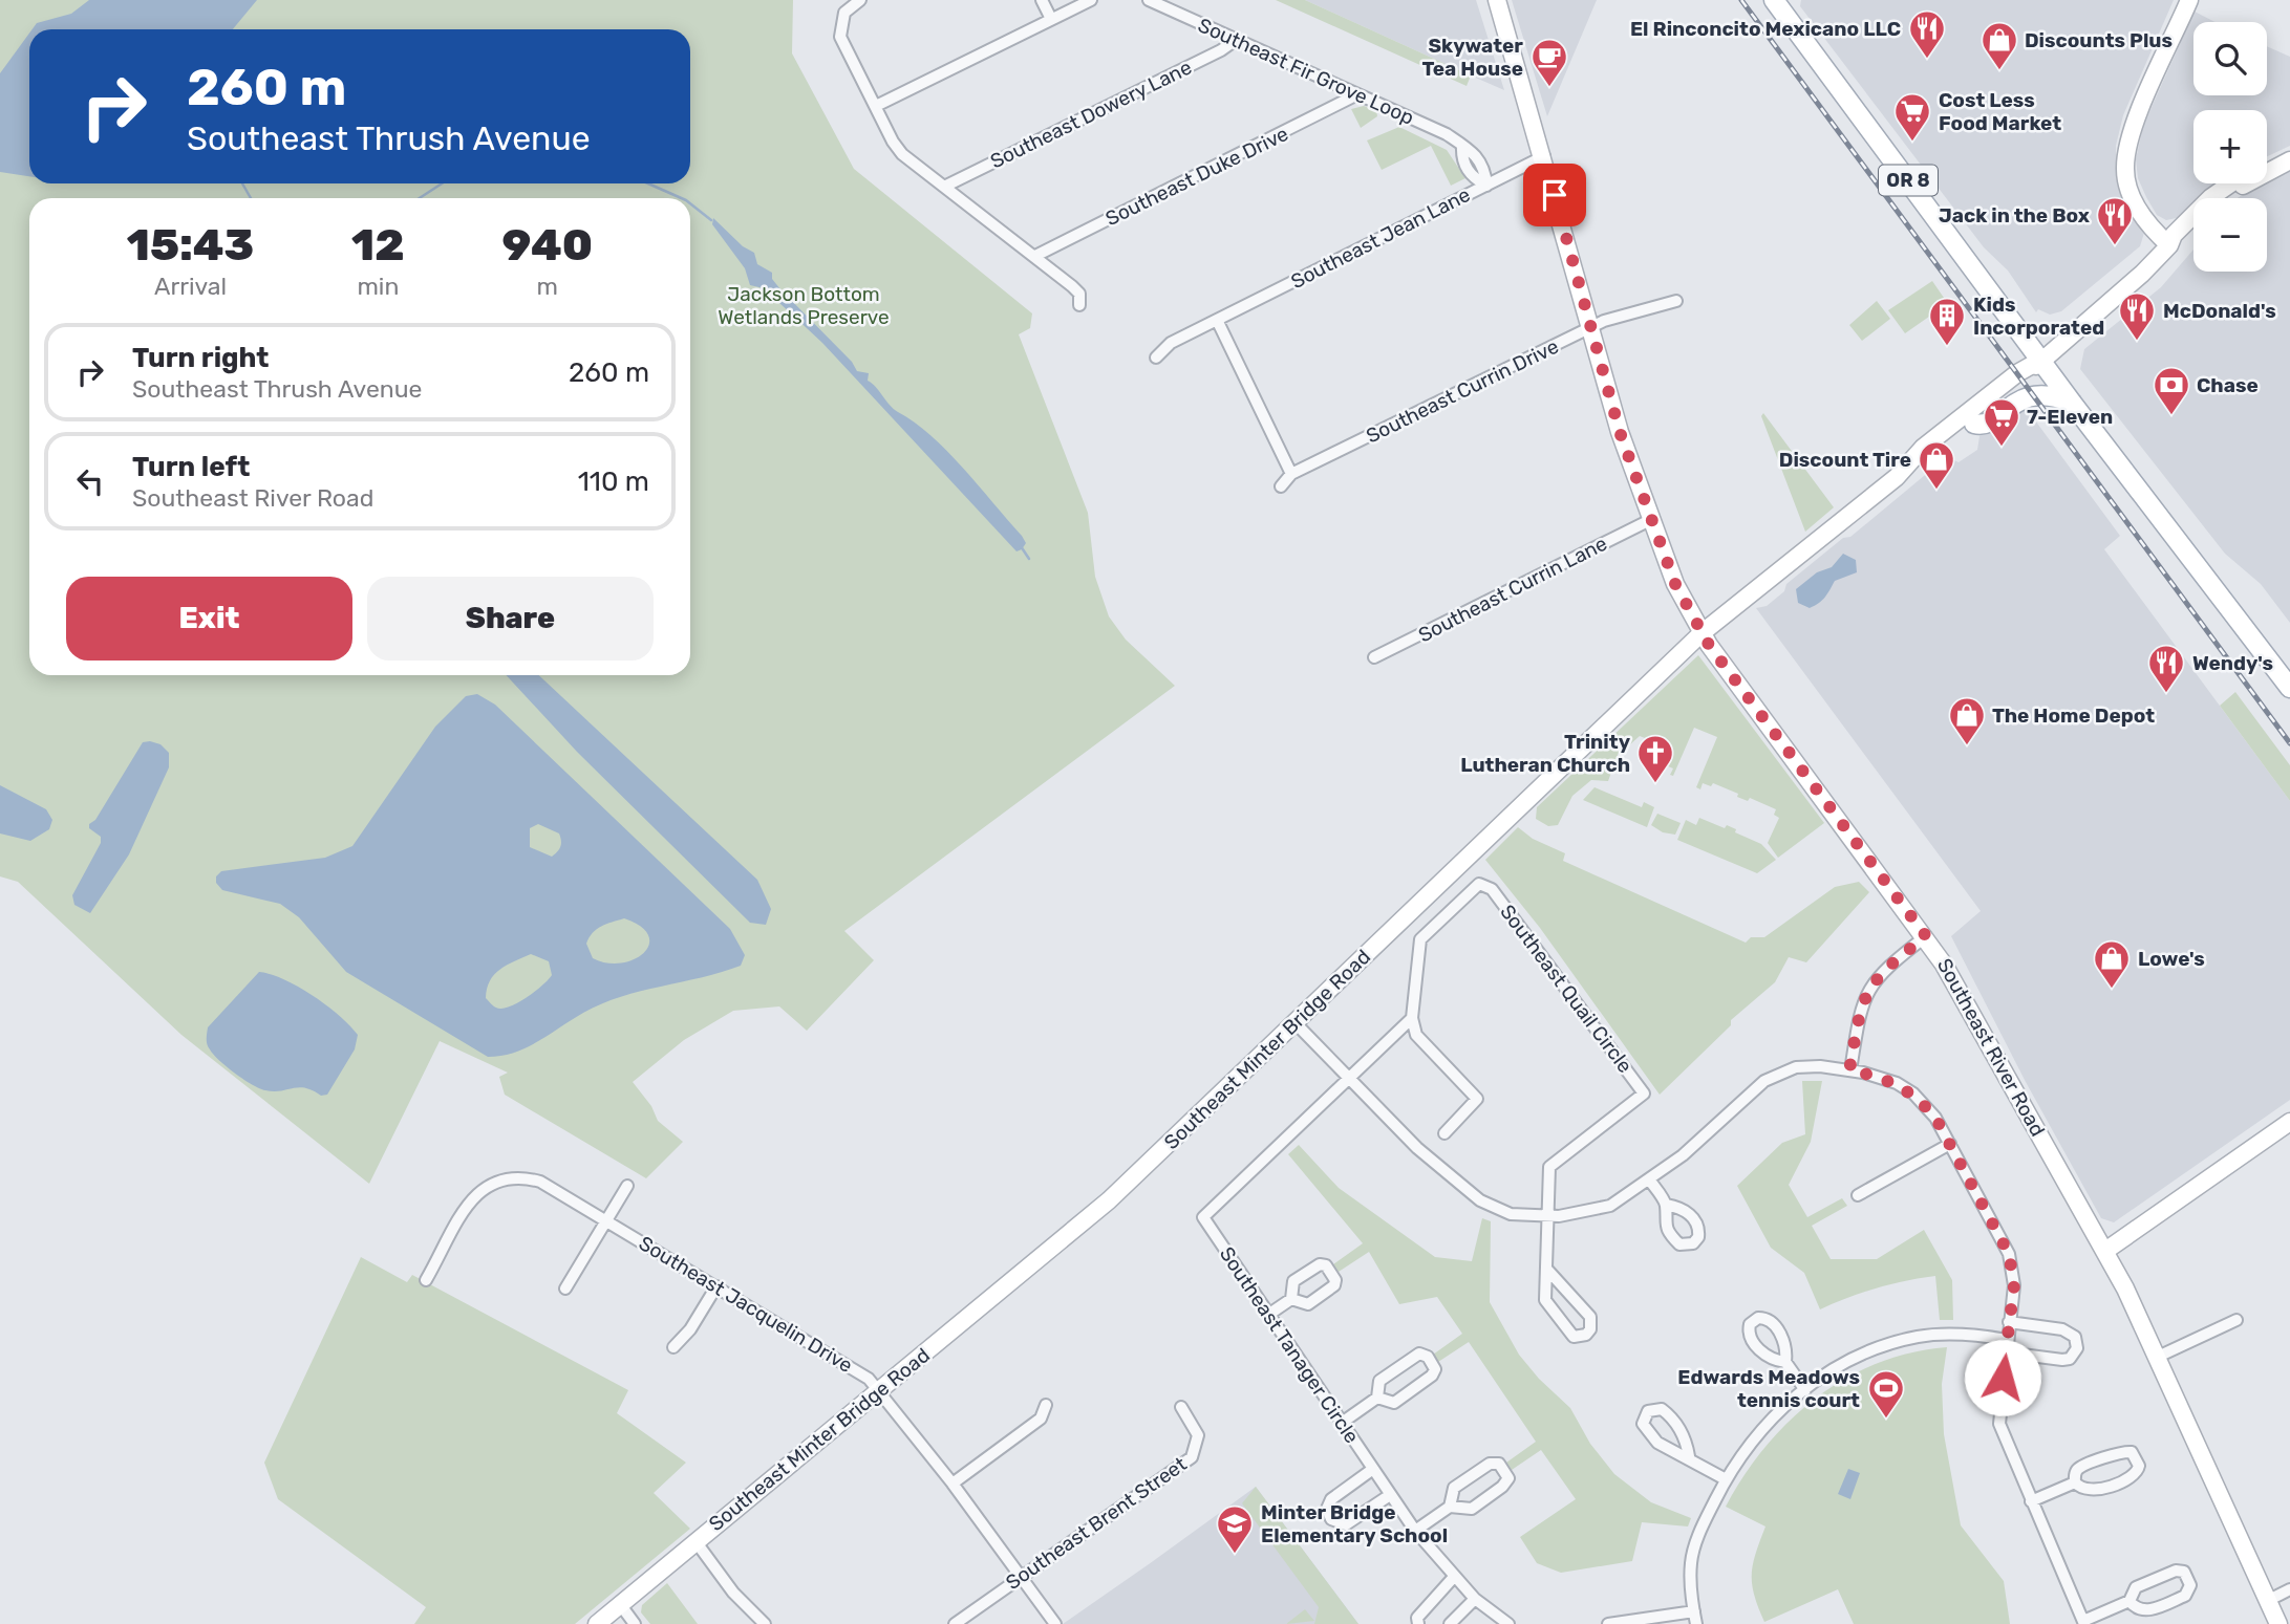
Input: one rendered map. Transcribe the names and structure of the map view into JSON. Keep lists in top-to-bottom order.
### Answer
{
  "streets": {
    "main road": ["OR 8", "Southeast River Road", "Southeast Minter Bridge Road"],
    "street": [
      "Southeast Fir Grove Loop",
      "Southeast Dowery Lane",
      "Southeast Duke Drive",
      "Southeast Jean Lane",
      "Southeast Currin Drive",
      "Southeast Currin Lane",
      "Southeast Quail Circle",
      "Southeast Jacquelin Drive",
      "Southeast Tanager Circle",
      "Southeast Brent Street"
    ]
  },
  "crossings": [
    ["Southeast Fir Grove Loop", "Southeast Dowery Lane"],
    ["Southeast Fir Grove Loop", "Southeast Duke Drive"],
    ["Southeast Fir Grove Loop", "Southeast Jean Lane"],
    ["OR 8", "Southeast Minter Bridge Road"],
    ["Southeast Jean Lane", "Southeast River Road"],
    ["Southeast Currin Drive", "Southeast River Road"],
    ["Southeast Currin Lane", "Southeast River Road"],
    ["Southeast River Road", "Southeast Minter Bridge Road"],
    ["Southeast Minter Bridge Road", "Southeast Jacquelin Drive"],
    ["Southeast Jacquelin Drive", "Southeast Brent Street"]
  ],
  "parks": ["Jackson Bottom Wetlands Preserve"],
  "places": {
    "restaurant": [
      "El Rinconcito Mexicano LLC",
      "Jack in the Box",
      "McDonald's",
      "Wendy's"
    ],
    "shop": [
      "Discounts Plus",
      "Discount Tire",
      "The Home Depot",
      "Lowe's"
    ],
    "cafe": ["Skywater Tea House"],
    "supermarket": ["Cost Less Food Market", "7-Eleven"],
    "building": ["Kids Incorporated"],
    "bank": ["Chase"],
    "church": ["Trinity Lutheran Church"],
    "sports": ["Edwards Meadows tennis court"],
    "school or university": ["Minter Bridge Elementary School"]
  },
  "page": {
    "map_buttons": ["+", "−"],
    "turn": ["260 m", "Southeast Thrush Avenue"],
    "eta": [
      "15:43",
      "Arrival",
      "12",
      "min",
      "940",
      "m"
    ],
    "list": [
      {
        "name": "Turn right",
        "note": "Southeast Thrush Avenue",
        "value": "260 m"
      },
      {
        "name": "Turn left",
        "note": "Southeast River Road",
        "value": "110 m"
      }
    ],
    "buttons": ["Exit", "Share"]
  }
}
